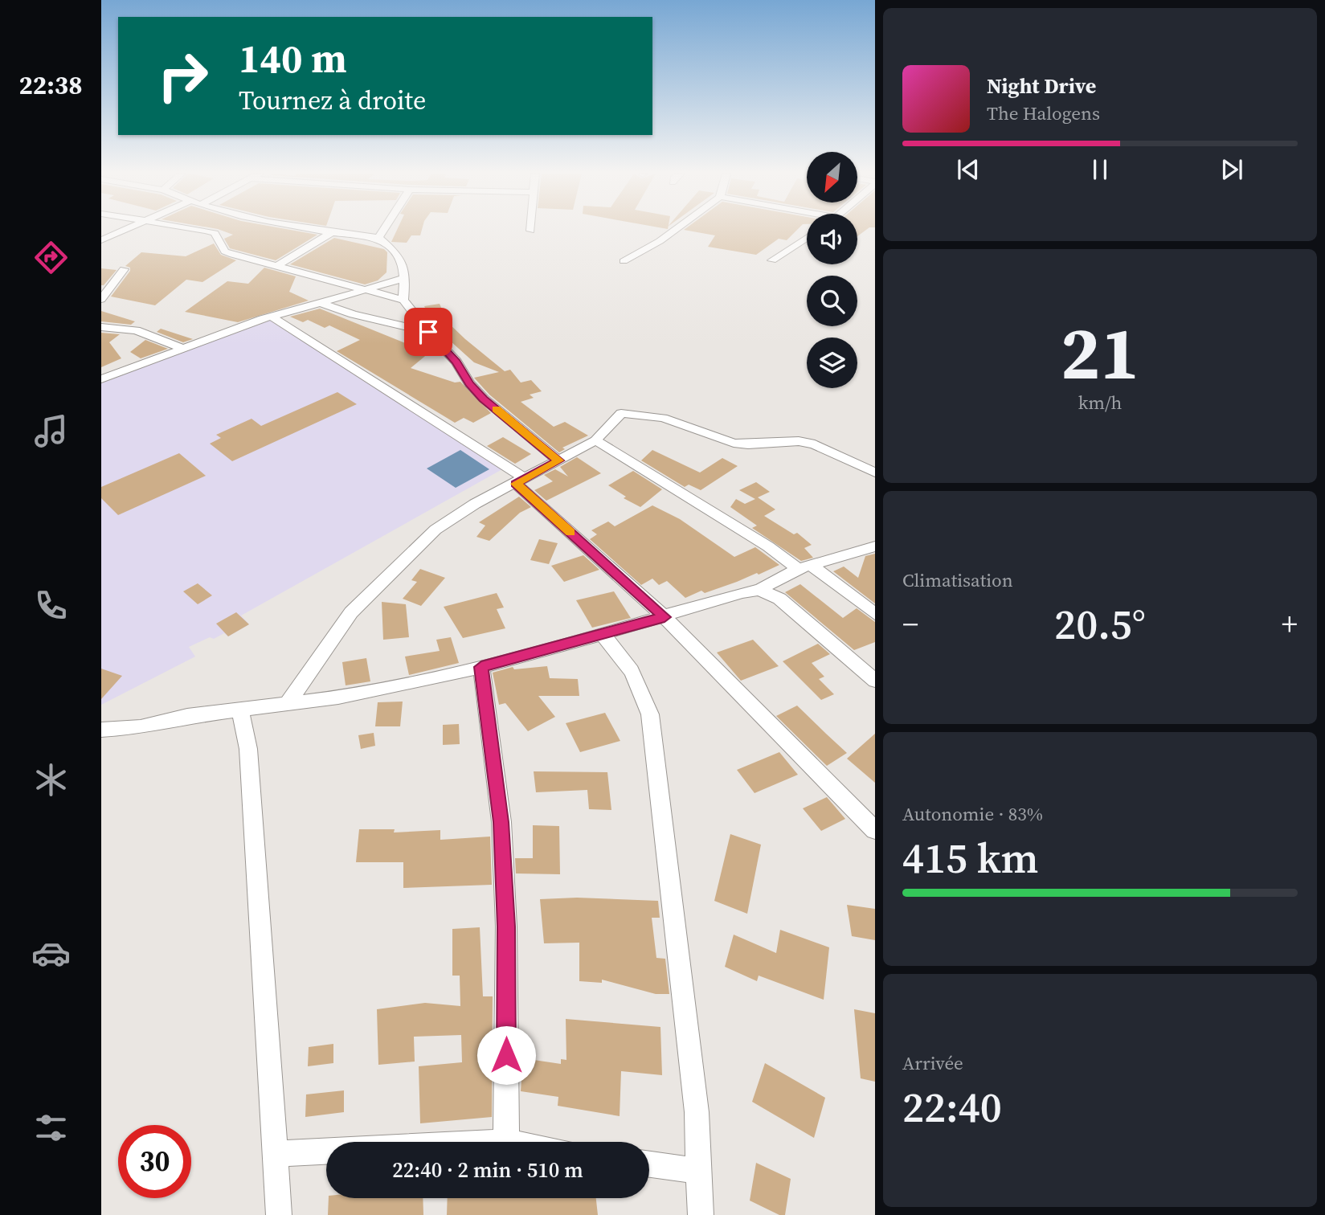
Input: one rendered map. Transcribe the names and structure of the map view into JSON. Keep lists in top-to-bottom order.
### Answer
{
  "north": "bottom left",
  "page": {
    "tabs": "22:38",
    "turn": ["140 m", "Tournez à droite"],
    "song": ["Night Drive", "The Halogens"],
    "tile": [
      ["21", "km/h"],
      "Climatisation",
      ["Autonomie · 83%", "415 km"],
      ["Arrivée", "22:40"]
    ],
    "heat": ["−", "20.5°", "+"],
    "limit": "30",
    "trip": "22:40 · 2 min · 510 m"
  }
}
